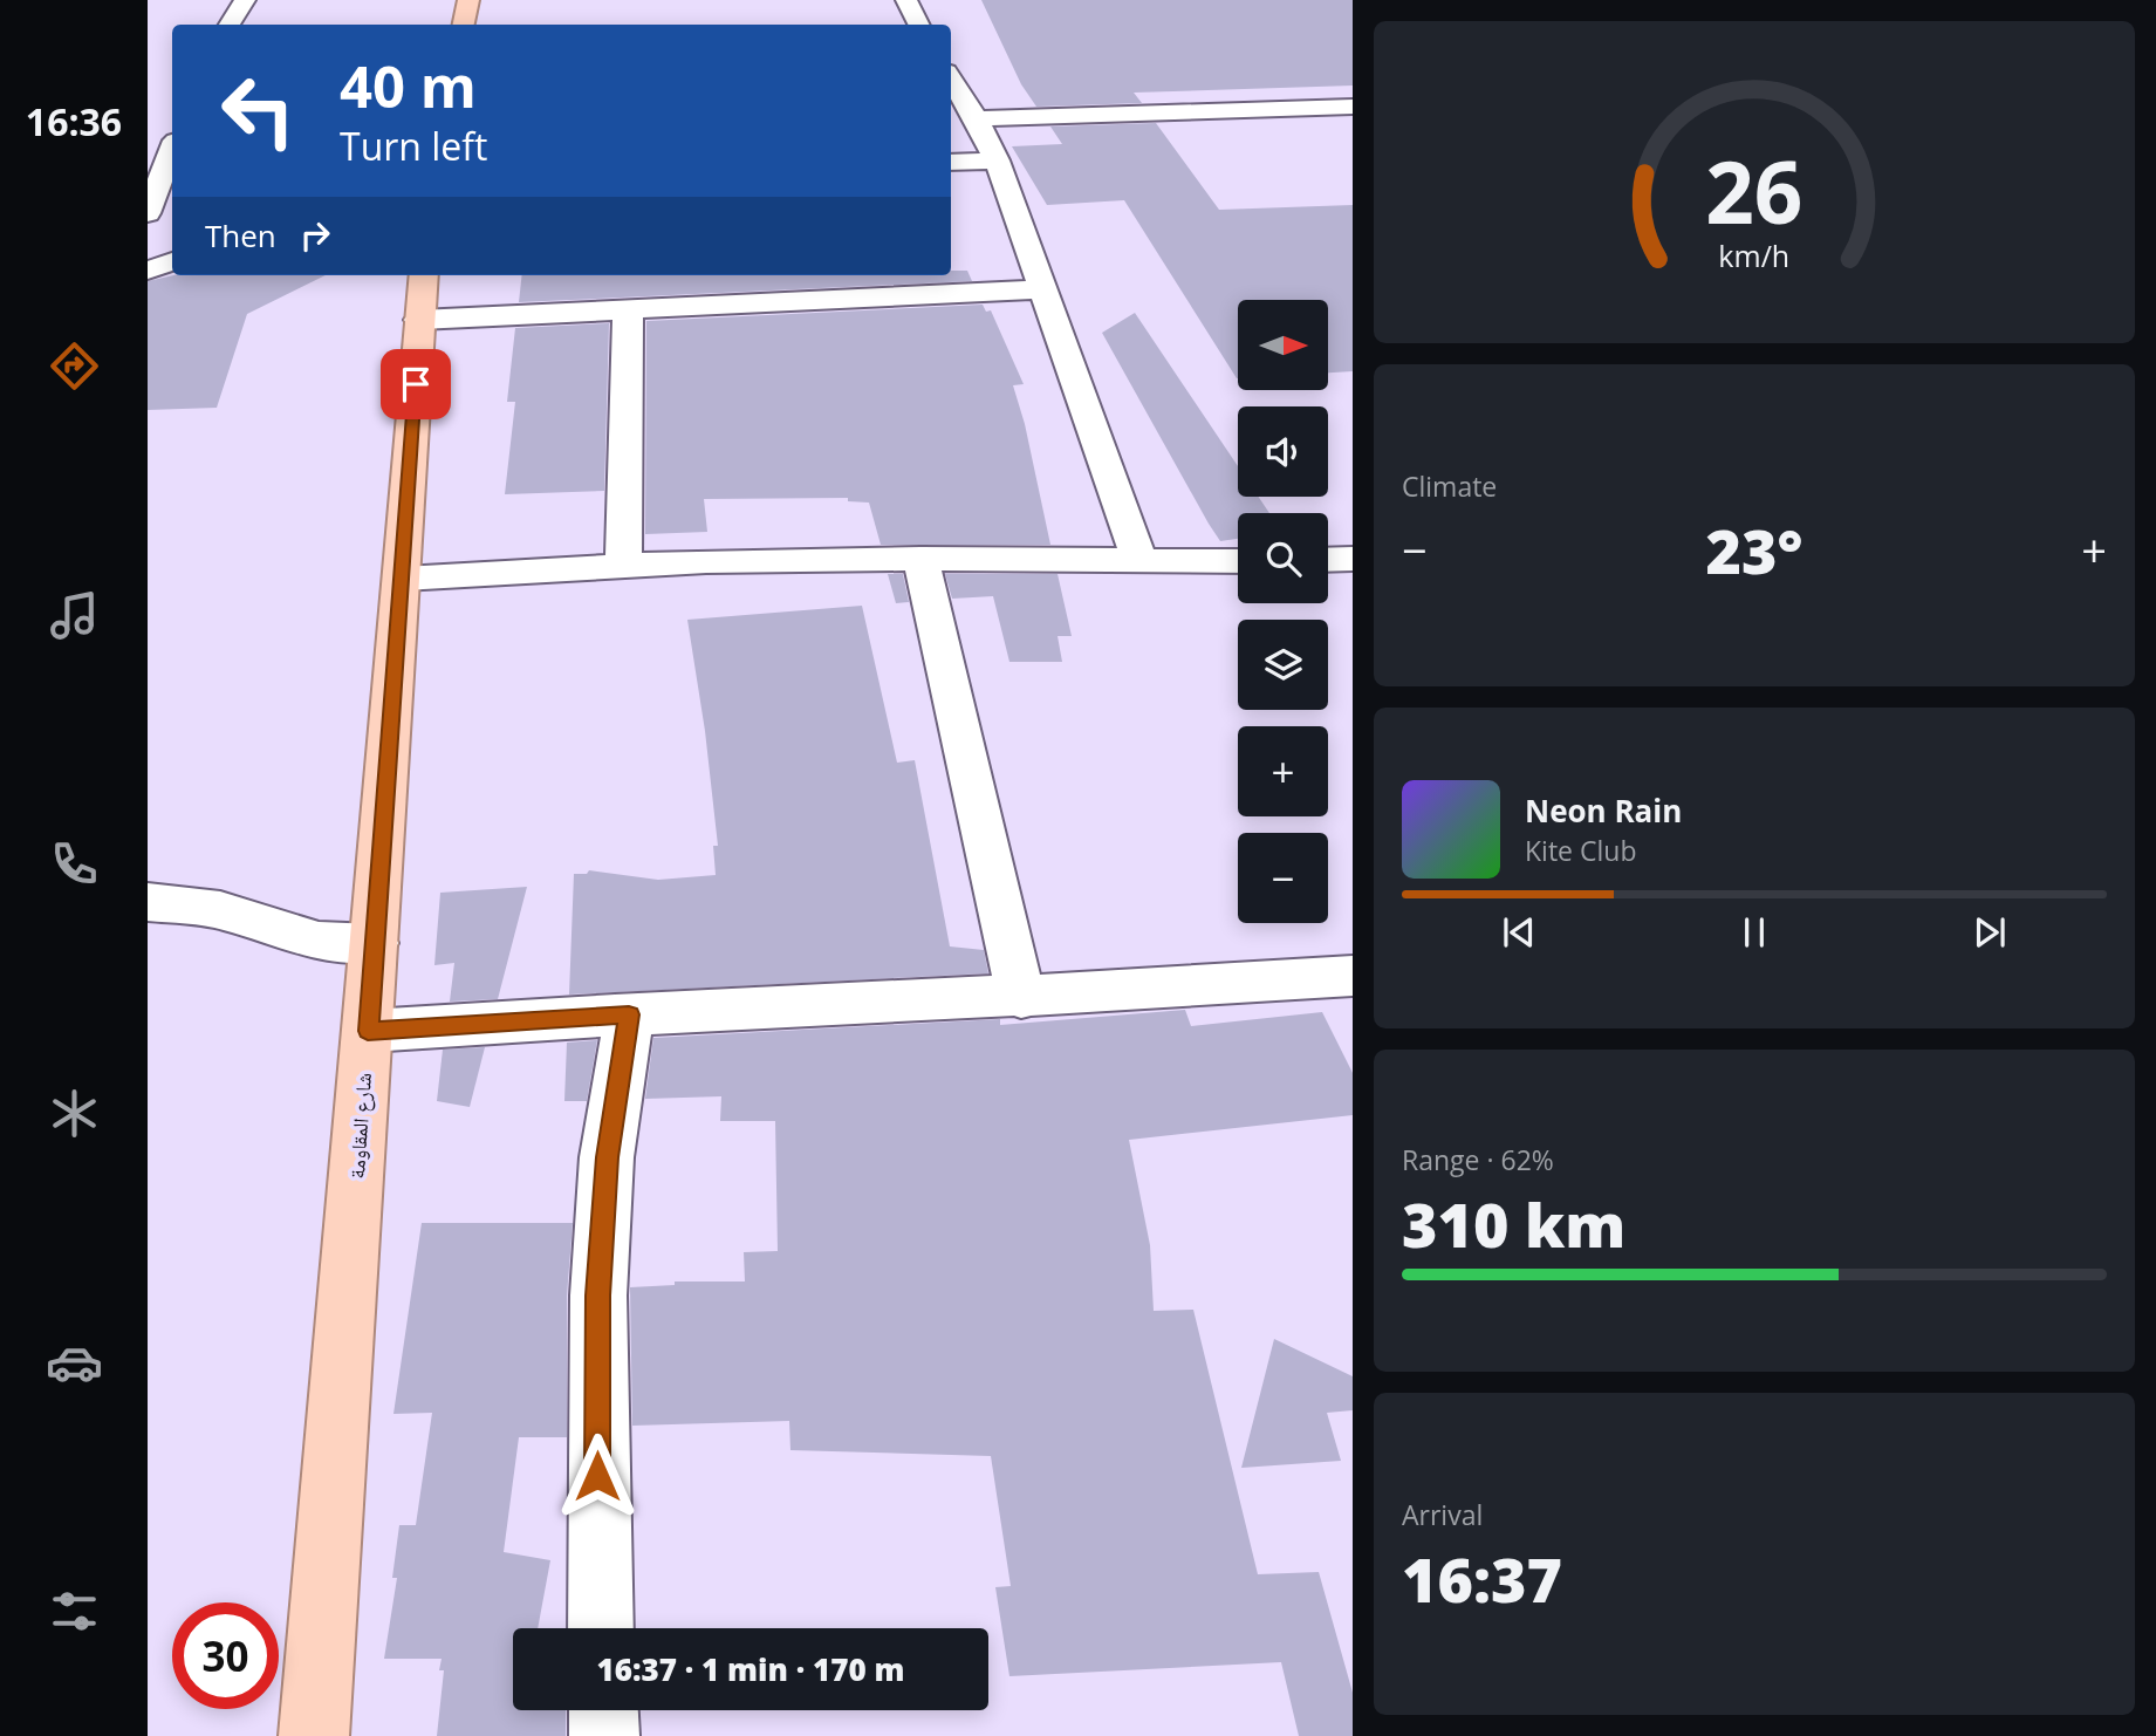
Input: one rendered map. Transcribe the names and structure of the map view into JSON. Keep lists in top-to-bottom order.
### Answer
{
  "streets": {
    "highway": ["شارع المقاومة"]
  },
  "north": "right",
  "page": {
    "tabs": "16:36",
    "turn": ["40 m", "Turn left"],
    "then": "Then",
    "map_buttons": ["+", "−"],
    "tile": [
      "Climate",
      ["Range · 62%", "310 km"],
      ["Arrival", "16:37"]
    ],
    "heat": ["−", "23°", "+"],
    "song": ["Neon Rain", "Kite Club"],
    "limit": "30",
    "trip": "16:37 · 1 min · 170 m",
    "gauge": ["26", "km/h"]
  }
}
